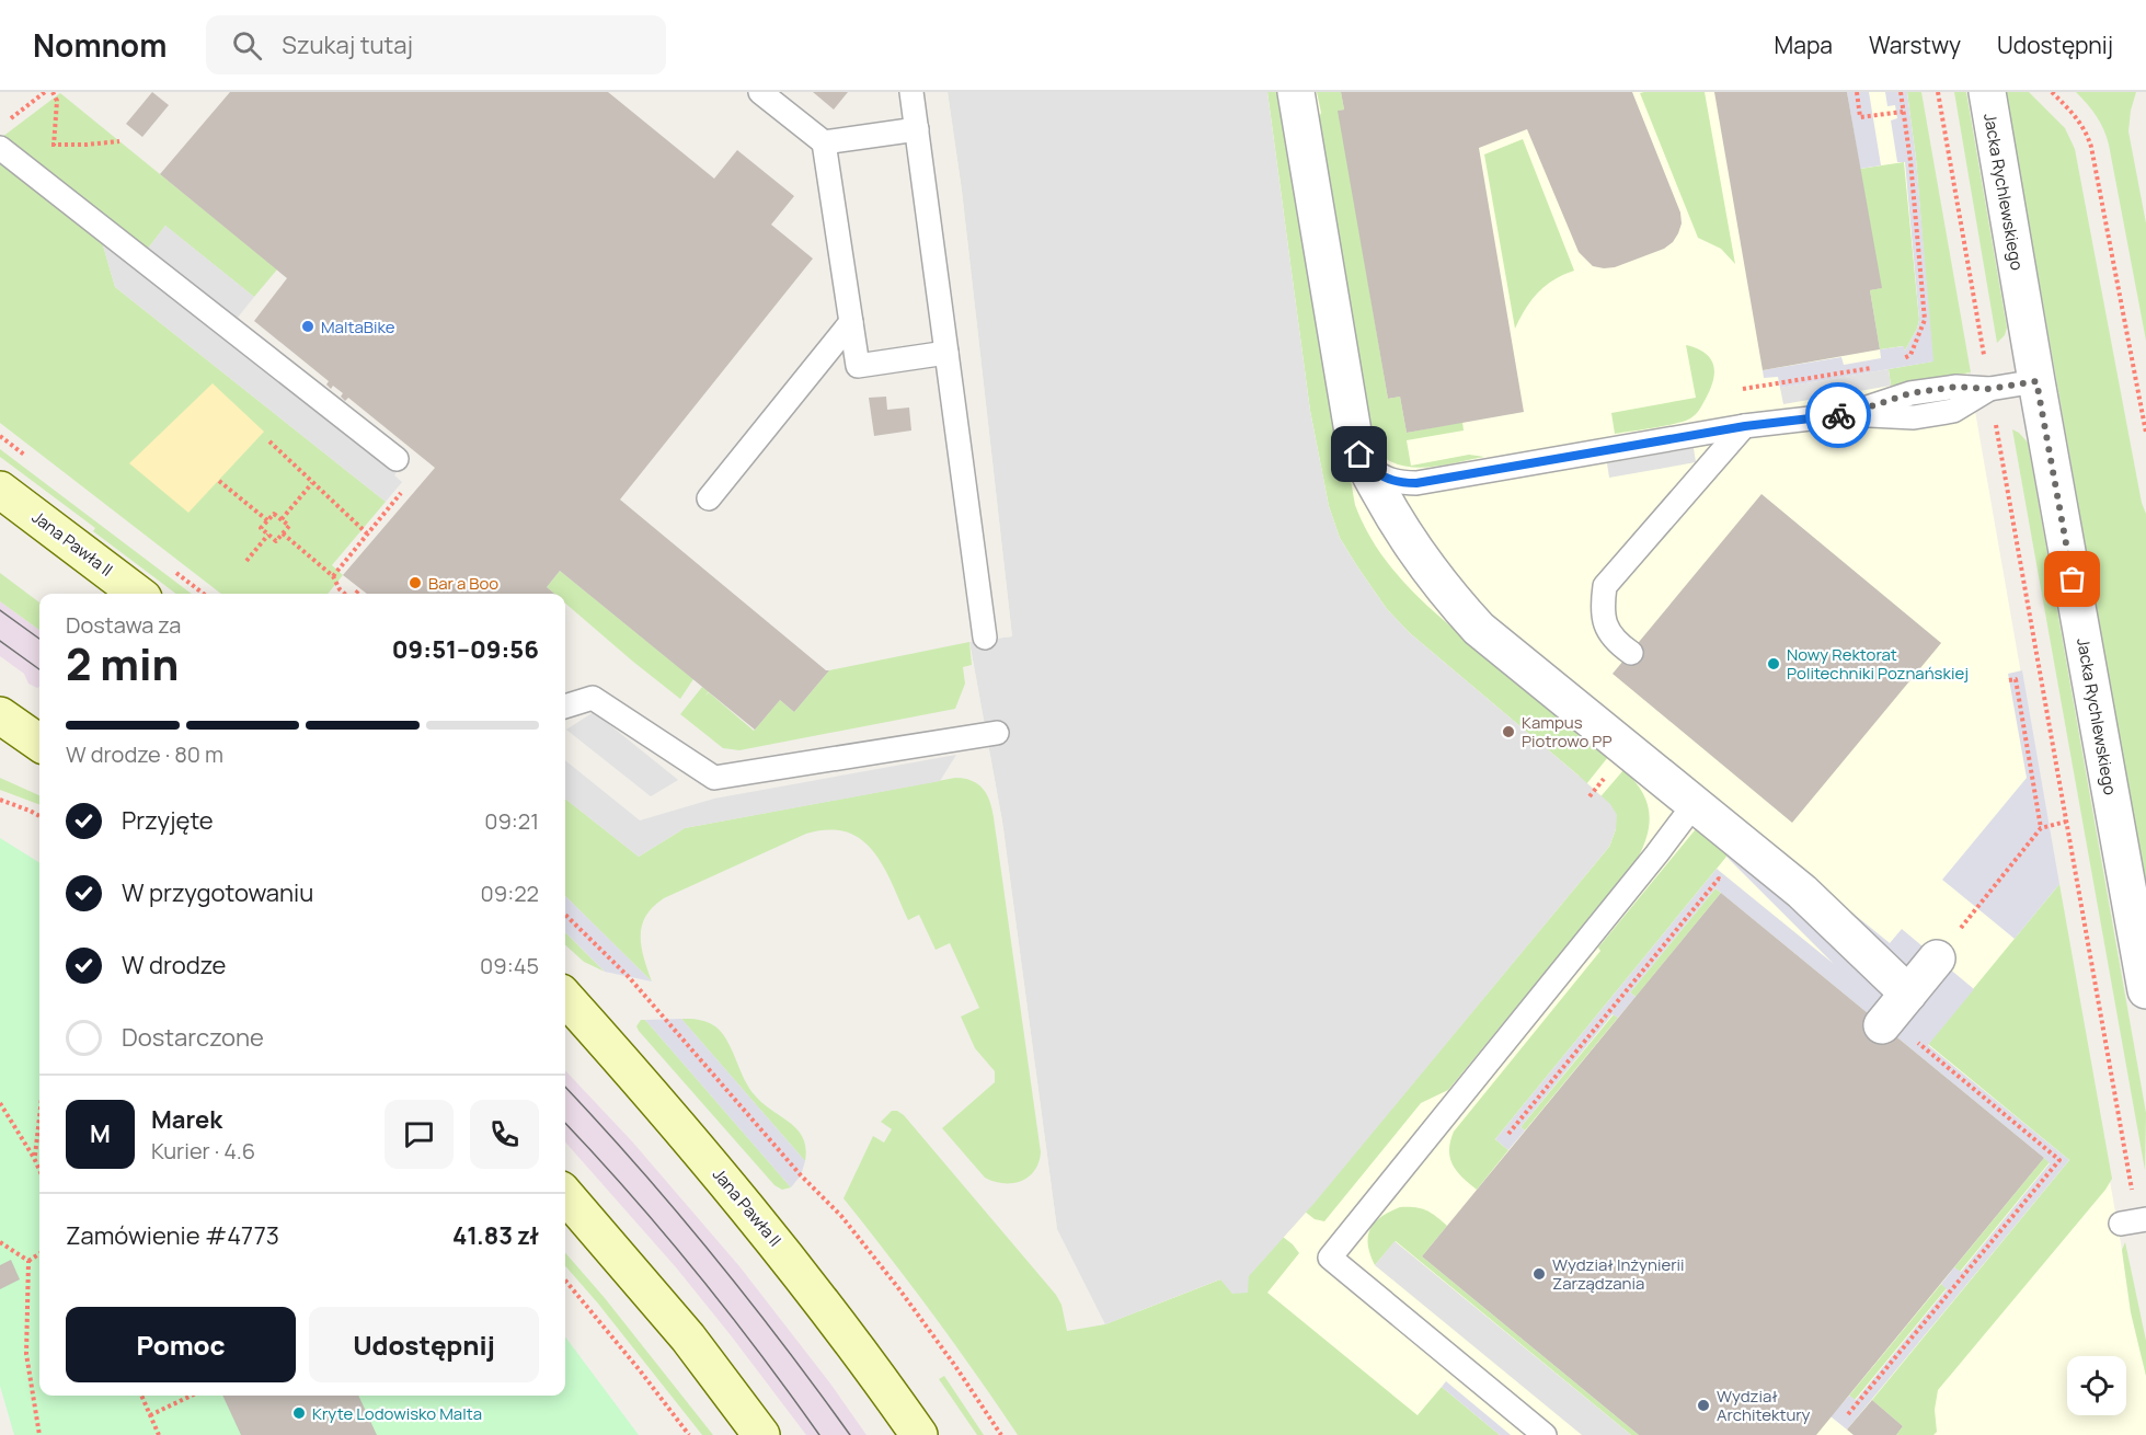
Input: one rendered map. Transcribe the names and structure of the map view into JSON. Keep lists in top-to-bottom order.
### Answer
{
  "streets": {
    "main road": ["Jana Pawła II"],
    "street": ["Jacka Rychlewskiego"]
  },
  "places": [
    "MaltaBike",
    "Bar a Boo",
    "Nowy Rektorat Politechniki Poznańskiej",
    "Kampus Piotrowo PP",
    "Wydział Inżynierii Zarządzania",
    "Wydział Architektury",
    "Kryte Lodowisko Malta"
  ],
  "page": {
    "header": "Nomnom",
    "search": "Szukaj tutaj",
    "nav": ["Mapa", "Warstwy", "Udostępnij"],
    "heading": ["2 min", "Dostawa za", "09:51–09:56"],
    "panel": [
      "Marek",
      "Kurier · 4.6",
      "Zamówienie #4773",
      "41.83 zł"
    ],
    "bar": "W drodze · 80 m",
    "list": [
      ["Przyjęte", "09:21"],
      ["W przygotowaniu", "09:22"],
      ["W drodze", "09:45"],
      "Dostarczone"
    ],
    "round": "M",
    "buttons": ["Pomoc", "Udostępnij"]
  }
}
